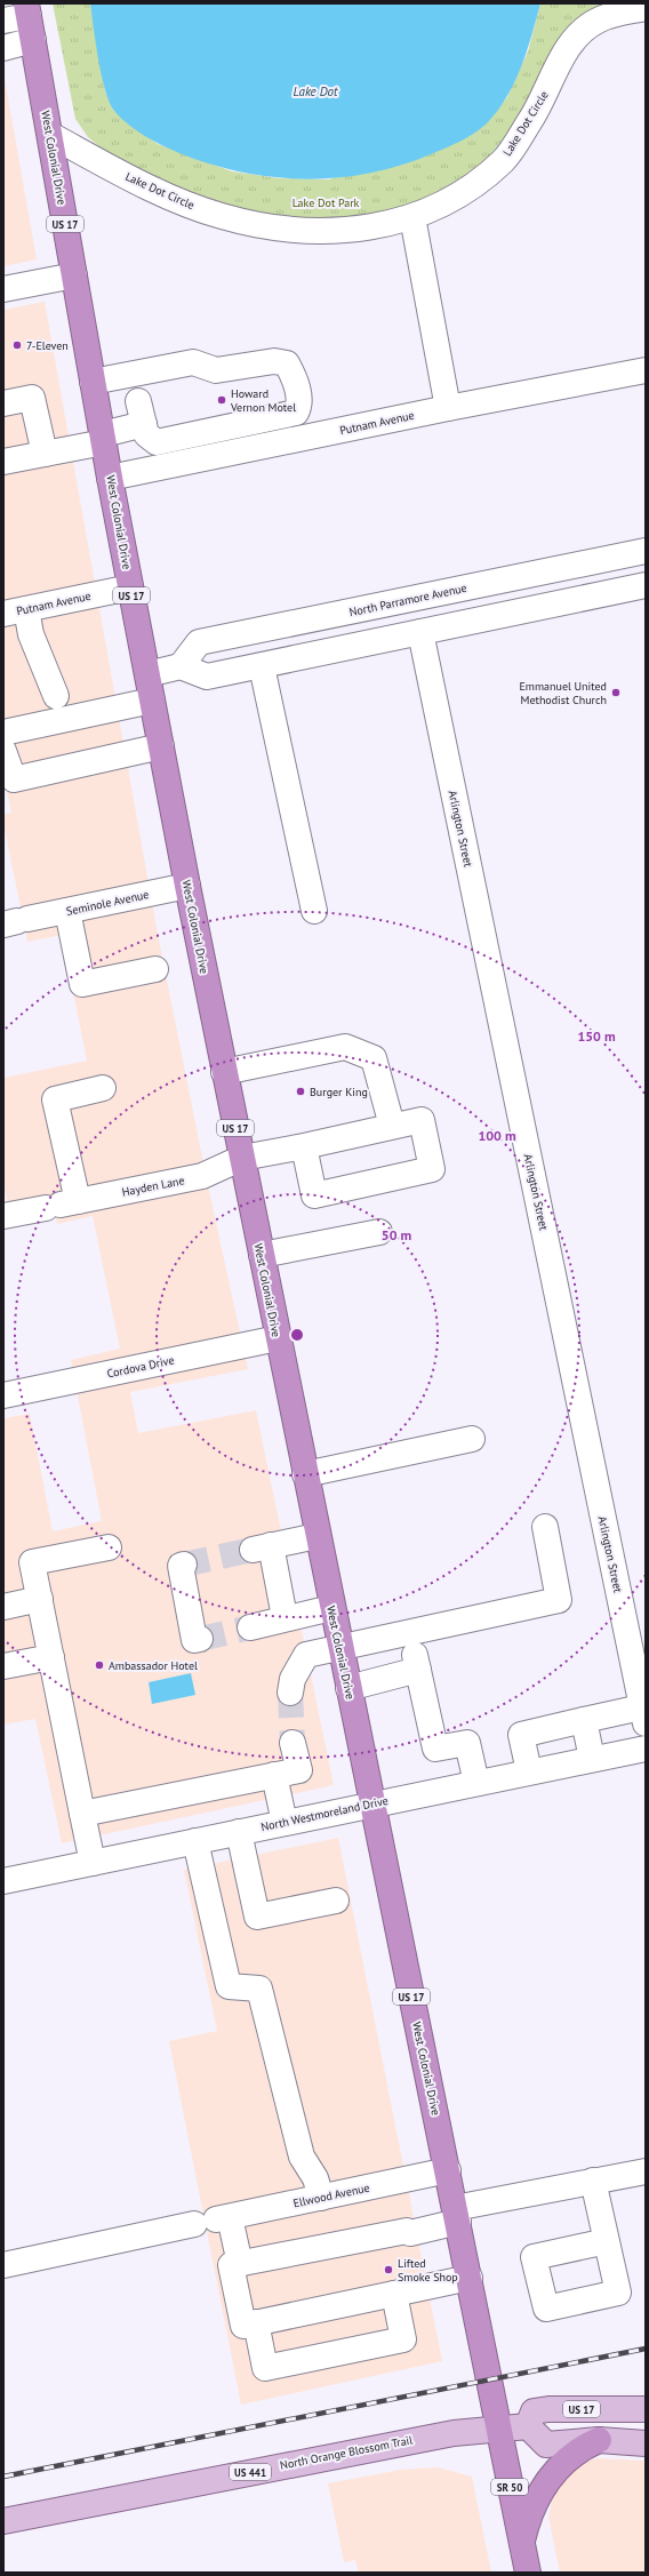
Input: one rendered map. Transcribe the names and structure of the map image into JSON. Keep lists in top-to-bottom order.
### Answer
{
  "streets": {
    "highway": ["West Colonial Drive", "US 17", "SR 50"],
    "main road": ["North Orange Blossom Trail", "US 441"],
    "street": [
      "Lake Dot Circle",
      "Putnam Avenue",
      "North Parramore Avenue",
      "Arlington Street",
      "Seminole Avenue",
      "Hayden Lane",
      "Cordova Drive",
      "North Westmoreland Drive",
      "Ellwood Avenue"
    ]
  },
  "crossings": [
    ["Lake Dot Circle", "West Colonial Drive"],
    ["West Colonial Drive", "Putnam Avenue"],
    ["West Colonial Drive", "Seminole Avenue"],
    ["West Colonial Drive", "Hayden Lane"],
    ["West Colonial Drive", "Cordova Drive"],
    ["West Colonial Drive", "North Westmoreland Drive"],
    ["West Colonial Drive", "Ellwood Avenue"],
    ["West Colonial Drive", "North Orange Blossom Trail"],
    ["US 17", "North Orange Blossom Trail"]
  ],
  "water": ["Lake Dot"],
  "parks": ["Lake Dot Park"],
  "places": [
    "7-Eleven",
    "Howard Vernon Motel",
    "Emmanuel United Methodist Church",
    "Burger King",
    "Ambassador Hotel",
    "Lifted Smoke Shop"
  ],
  "rings": ["150 m", "100 m", "50 m"]
}
